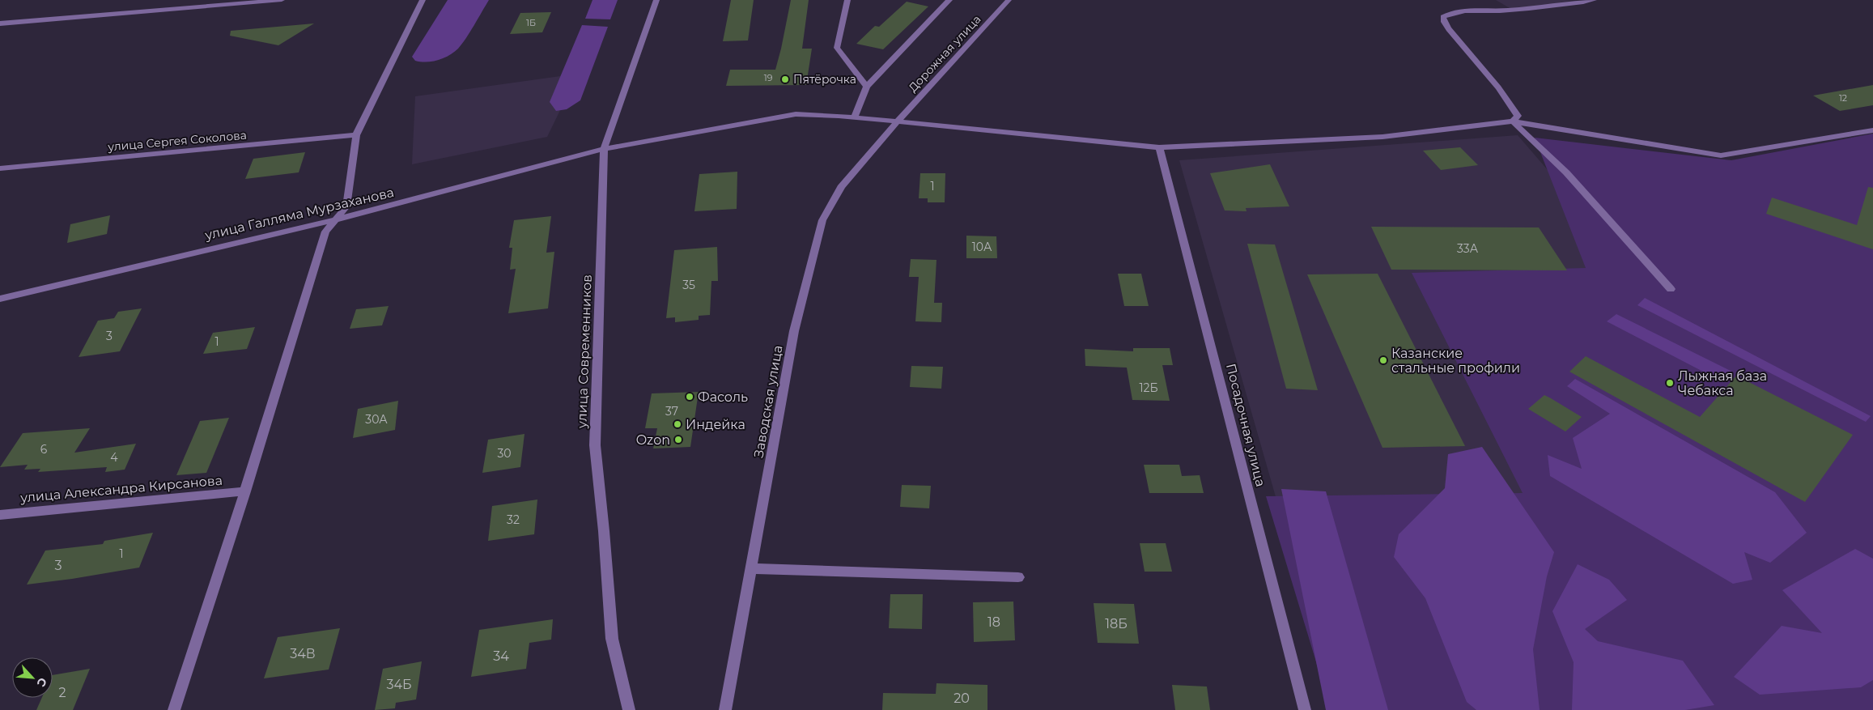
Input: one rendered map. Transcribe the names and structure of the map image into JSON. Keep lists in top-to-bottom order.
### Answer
{
  "streets": {
    "street": [
      "Дорожная улица",
      "улица Сергея Соколова",
      "улица Галляма Мурзаханова",
      "улица Современников",
      "Заводская улица",
      "Посадочная улица",
      "улица Александра Кирсанова"
    ]
  },
  "crossings": [
    ["Дорожная улица", "улица Галляма Мурзаханова"],
    ["Дорожная улица", "Заводская улица"],
    ["улица Галляма Мурзаханова", "улица Современников"],
    ["улица Галляма Мурзаханова", "Заводская улица"],
    ["улица Галляма Мурзаханова", "Посадочная улица"]
  ],
  "places": [
    "Пятёрочка",
    "Казанские стальные профили",
    "Лыжная база Чебакса",
    "Фасоль",
    "Индейка",
    "Ozon"
  ],
  "house_numbers": [
    "1Б",
    "19",
    "12",
    "1",
    "10А",
    "33А",
    "35",
    "3",
    "1",
    "12Б",
    "37",
    "30А",
    "6",
    "30",
    "4",
    "32",
    "1",
    "3",
    "18",
    "18Б",
    "34В",
    "34",
    "34Б",
    "2",
    "20"
  ],
  "north": "bottom right"
}
